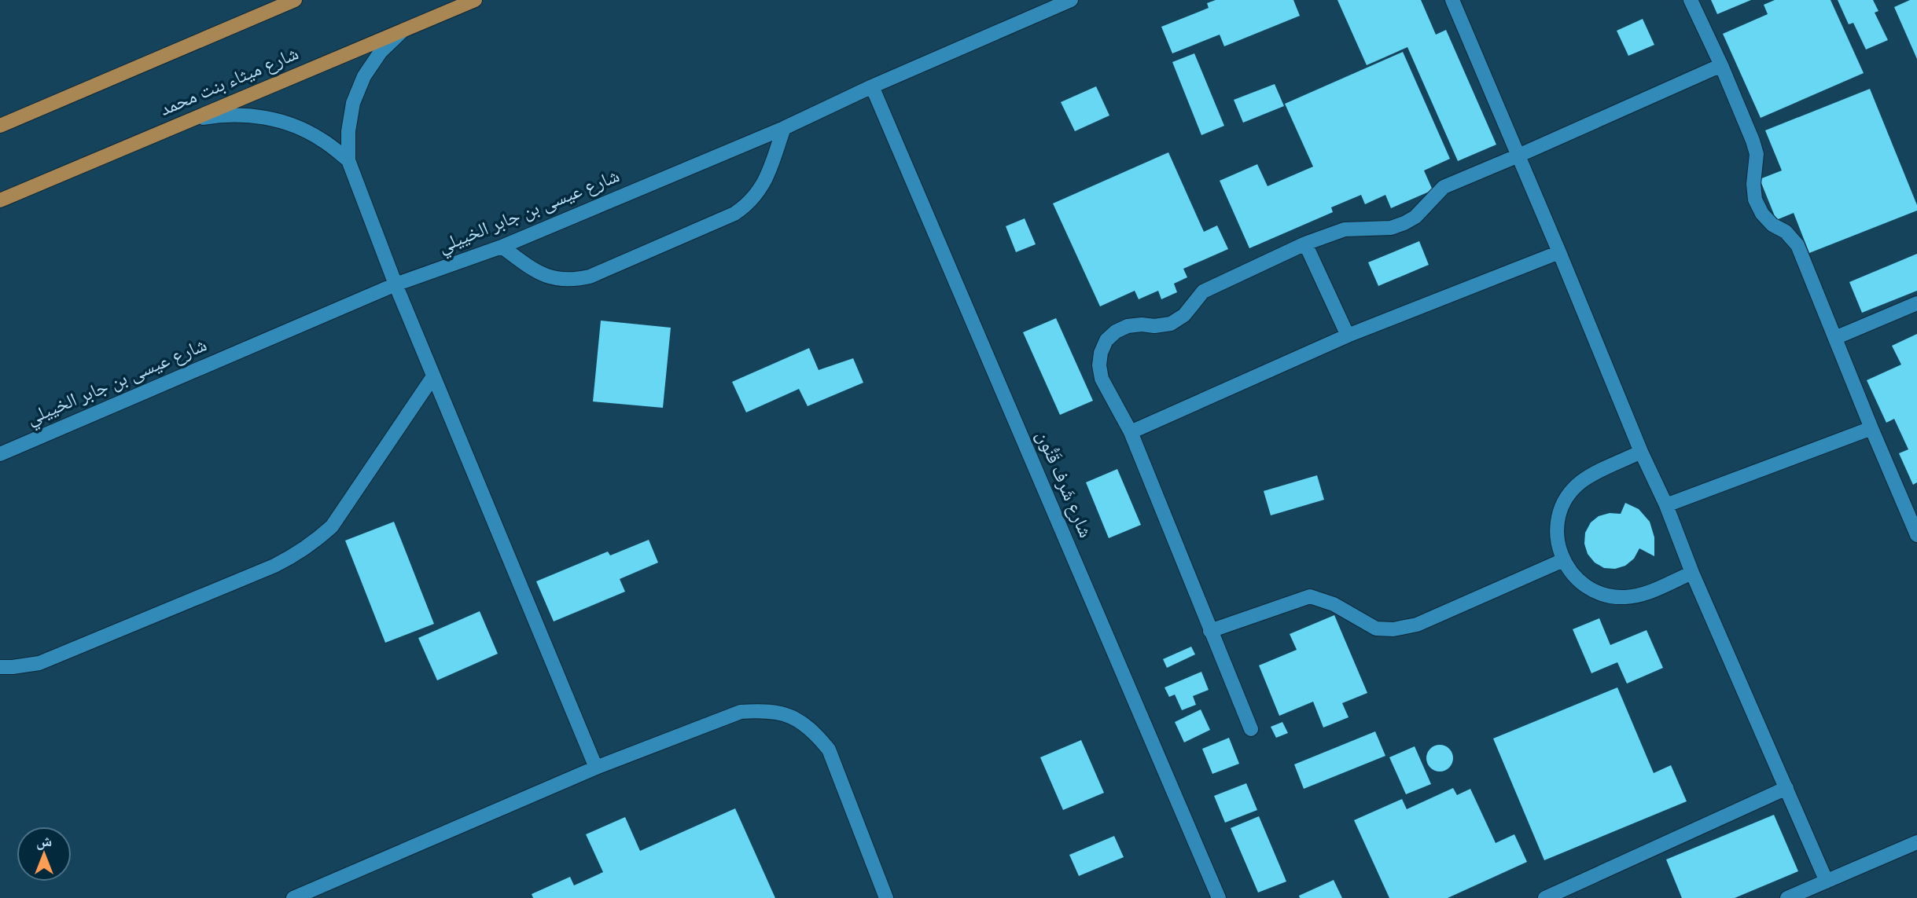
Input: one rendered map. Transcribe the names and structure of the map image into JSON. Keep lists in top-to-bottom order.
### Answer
{
  "streets": {
    "main road": ["شارع ميثاء بنت محمد"],
    "street": ["شارع عيسى بن جابر الخييلي", "شارع شَرف قَنُّون"]
  },
  "crossings": [
    ["شارع عيسى بن جابر الخييلي", "شارع شَرف قَنُّون"]
  ],
  "north": "top"
}
